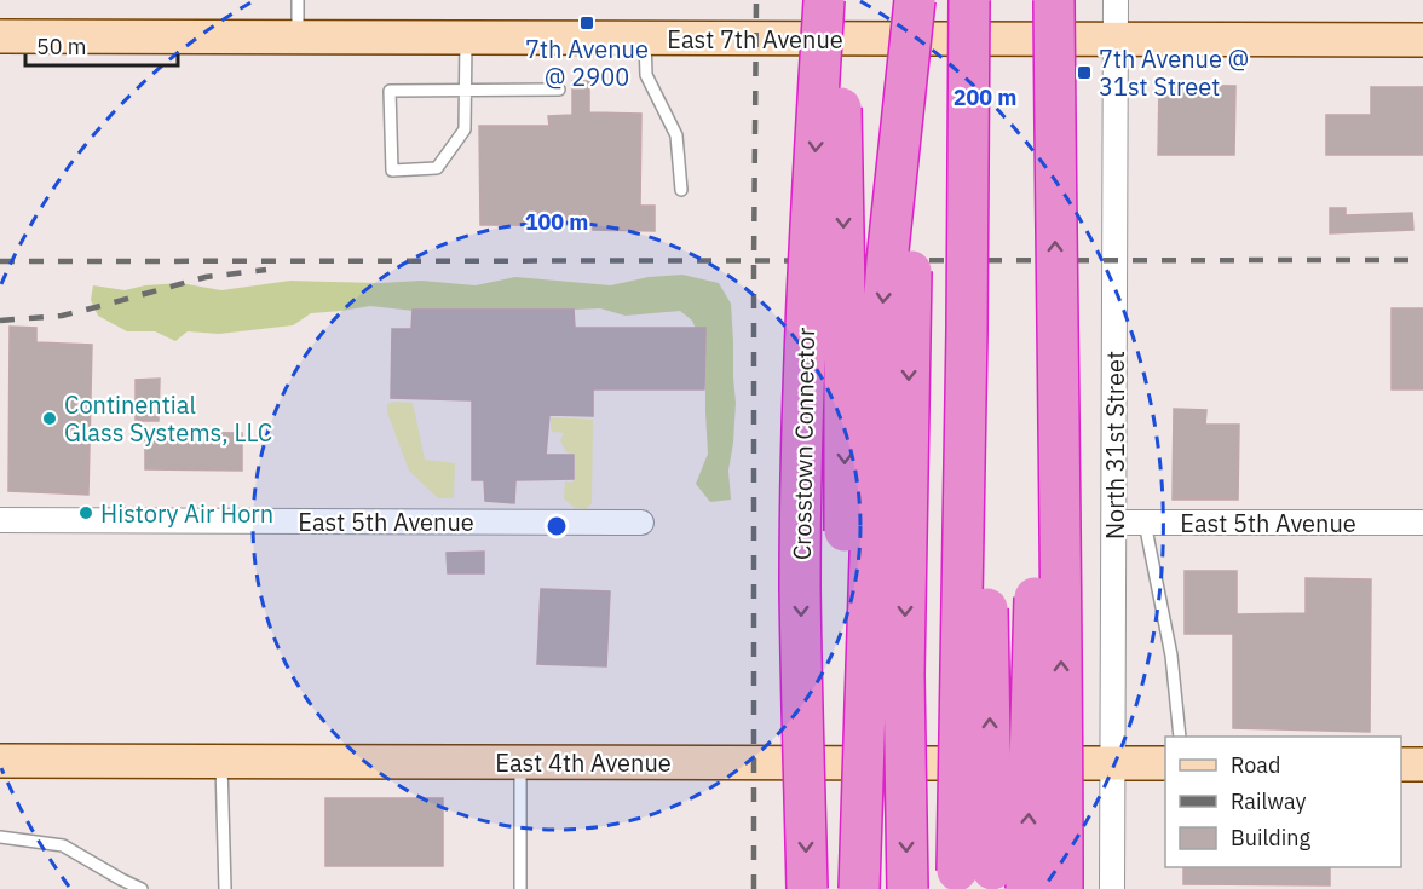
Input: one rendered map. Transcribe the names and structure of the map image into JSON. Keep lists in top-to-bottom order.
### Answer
{
  "streets": {
    "highway": ["Crosstown Connector"],
    "street": [
      "East 7th Avenue",
      "North 31st Street",
      "East 5th Avenue",
      "East 4th Avenue"
    ]
  },
  "crossings": [
    ["East 7th Avenue", "North 31st Street"],
    ["North 31st Street", "East 5th Avenue"],
    ["North 31st Street", "East 4th Avenue"]
  ],
  "places": {
    "transit": ["7th Avenue @ 2900", "7th Avenue @ 31st Street"],
    "other": ["Continential Glass Systems, LLC", "History Air Horn"]
  },
  "legend": ["Road", "Railway", "Building"],
  "scale_bar": "50 m",
  "rings": ["200 m", "100 m"]
}
